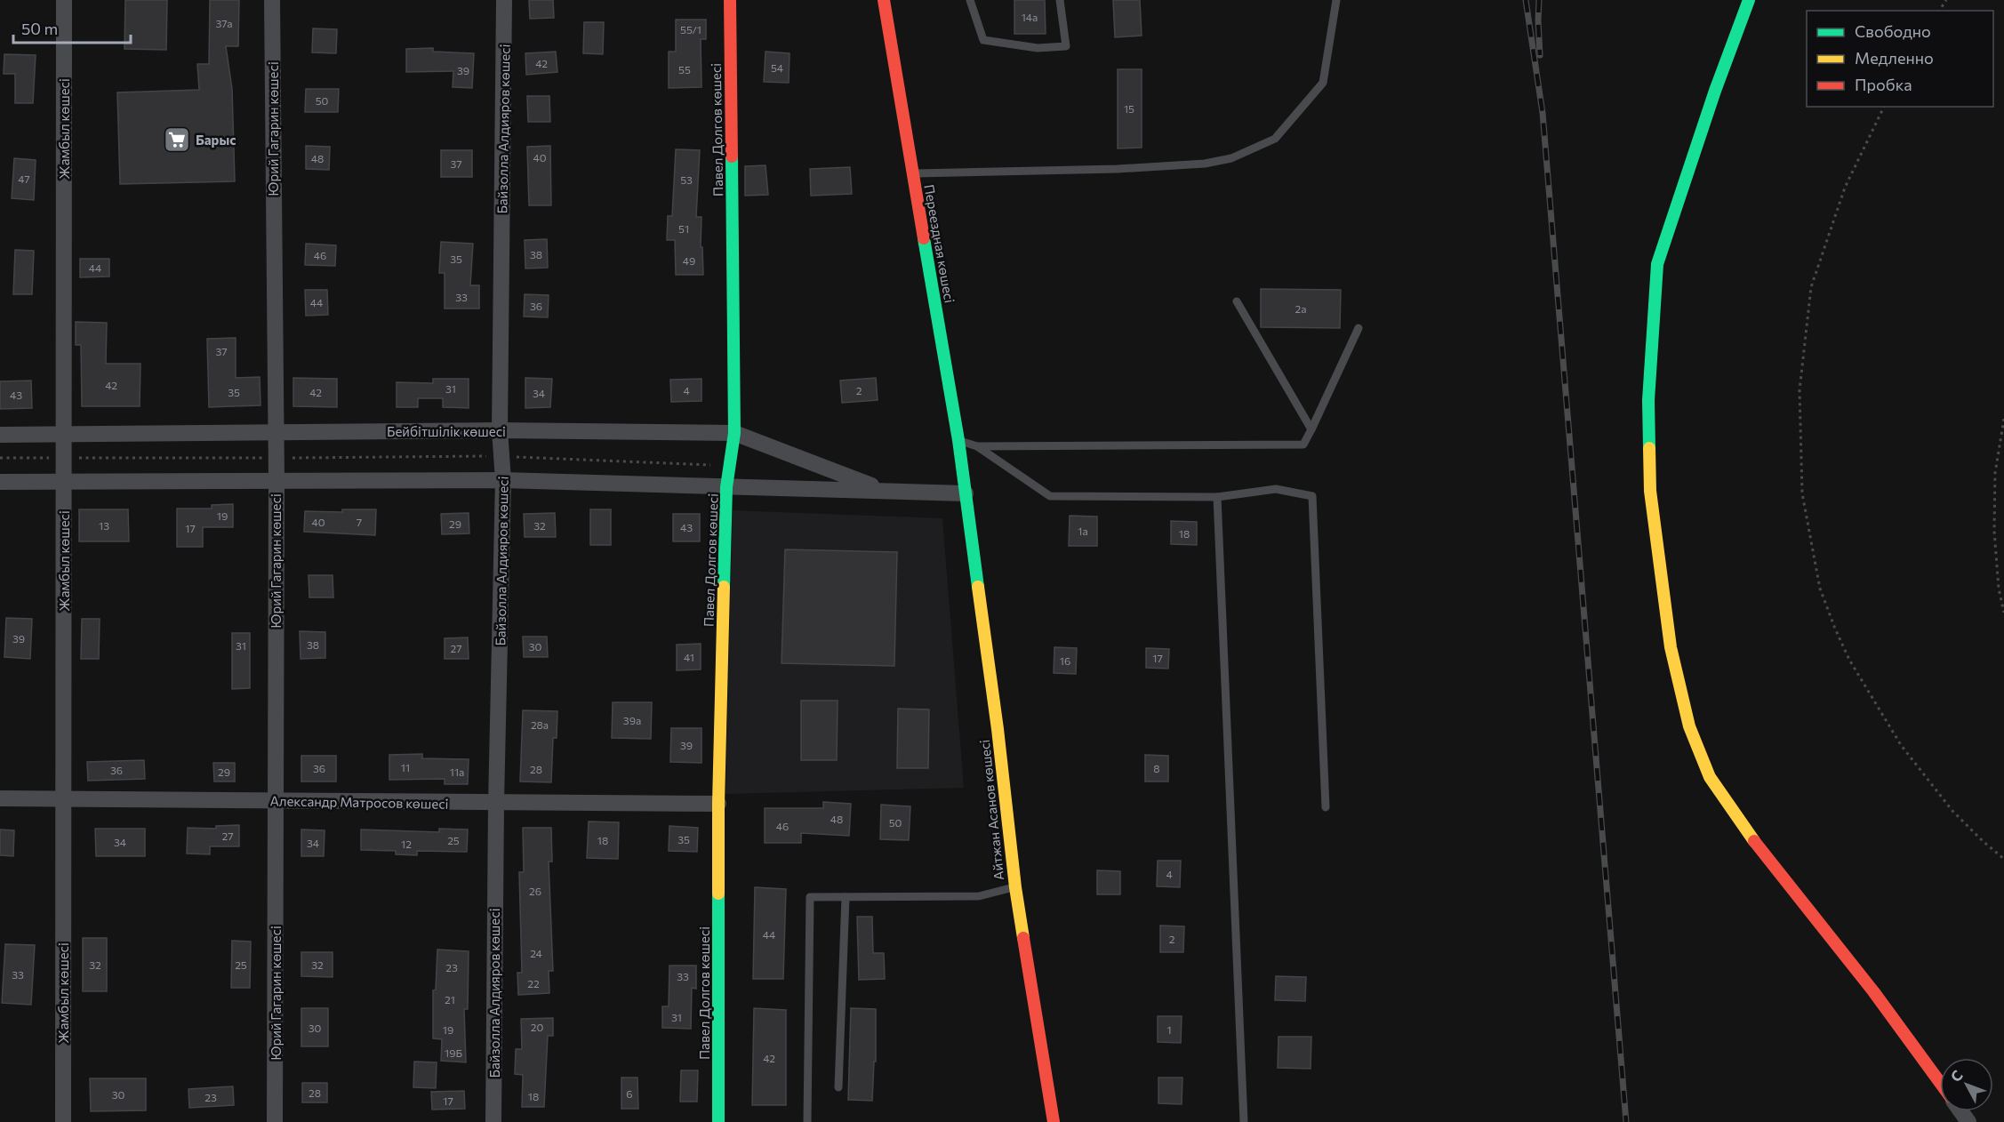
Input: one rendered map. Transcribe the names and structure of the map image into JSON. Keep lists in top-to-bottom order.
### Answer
{
  "streets": {
    "street": [
      "Жамбыл көшесі",
      "Юрий Гагарин көшесі",
      "Байзолла Алдияров көшесі",
      "Павел Долгов көшесі",
      "Переездная көшесі",
      "Бейбітшілік көшесі",
      "Александр Матросов көшесі",
      "Айтжан Асанов көшесі"
    ]
  },
  "crossings": [
    ["Жамбыл көшесі", "Бейбітшілік көшесі"],
    ["Жамбыл көшесі", "Александр Матросов көшесі"],
    ["Юрий Гагарин көшесі", "Бейбітшілік көшесі"],
    ["Юрий Гагарин көшесі", "Александр Матросов көшесі"],
    ["Байзолла Алдияров көшесі", "Бейбітшілік көшесі"],
    ["Байзолла Алдияров көшесі", "Александр Матросов көшесі"],
    ["Павел Долгов көшесі", "Бейбітшілік көшесі"],
    ["Павел Долгов көшесі", "Александр Матросов көшесі"],
    ["Переездная көшесі", "Бейбітшілік көшесі"],
    ["Переездная көшесі", "Айтжан Асанов көшесі"],
    ["Бейбітшілік көшесі", "Айтжан Асанов көшесі"]
  ],
  "places": {
    "supermarket": ["Барыс"]
  },
  "house_numbers": [
    "14а",
    "37а",
    "55/1",
    "42",
    "54",
    "55",
    "39",
    "50",
    "15",
    "40",
    "48",
    "37",
    "47",
    "53",
    "51",
    "38",
    "46",
    "35",
    "49",
    "44",
    "33",
    "44",
    "36",
    "2а",
    "37",
    "42",
    "31",
    "4",
    "2",
    "35",
    "42",
    "34",
    "43",
    "19",
    "40",
    "7",
    "29",
    "13",
    "32",
    "43",
    "17",
    "1а",
    "18",
    "39",
    "38",
    "31",
    "30",
    "27",
    "41",
    "17",
    "16",
    "39а",
    "28а",
    "39",
    "11",
    "36",
    "8",
    "28",
    "36",
    "29",
    "11а",
    "48",
    "50",
    "46",
    "27",
    "35",
    "25",
    "18",
    "34",
    "34",
    "12",
    "4",
    "26",
    "44",
    "2",
    "24",
    "32",
    "25",
    "32",
    "23",
    "33",
    "33",
    "22",
    "21",
    "31",
    "20",
    "30",
    "19",
    "1",
    "19Б",
    "42",
    "28",
    "6",
    "30",
    "18",
    "23",
    "17"
  ],
  "legend": ["Свободно", "Медленно", "Пробка"],
  "scale_bar": "50 m",
  "north": "top left"
}
